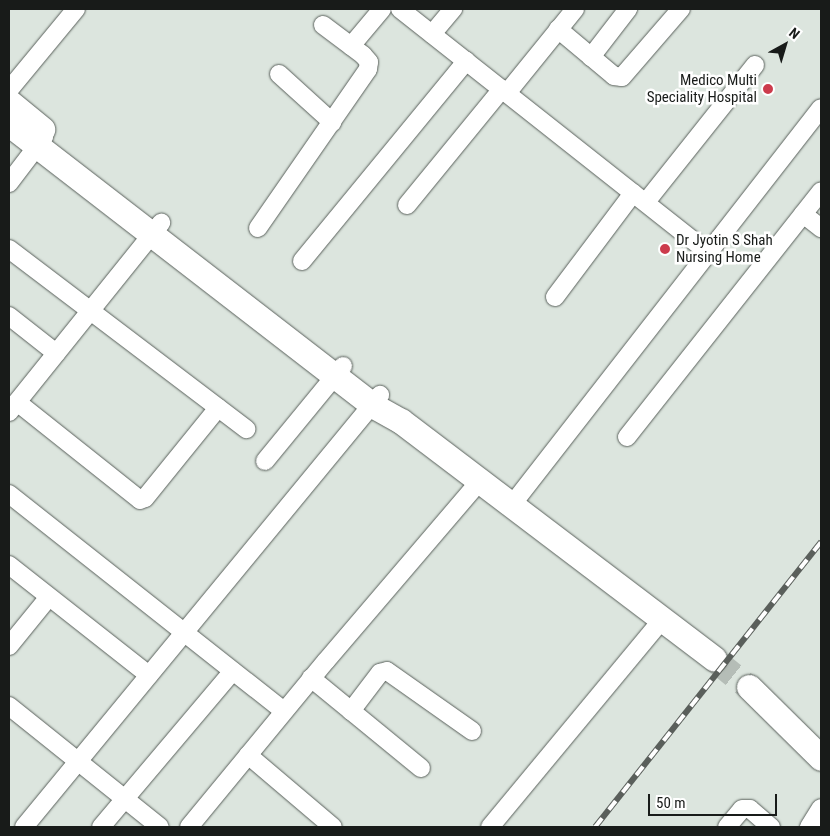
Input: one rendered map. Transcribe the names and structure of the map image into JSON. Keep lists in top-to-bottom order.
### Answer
{
  "places": ["Medico Multi Speciality Hospital", "Dr Jyotin S Shah Nursing Home"],
  "scale_bar": "50 m",
  "north": "top right"
}
